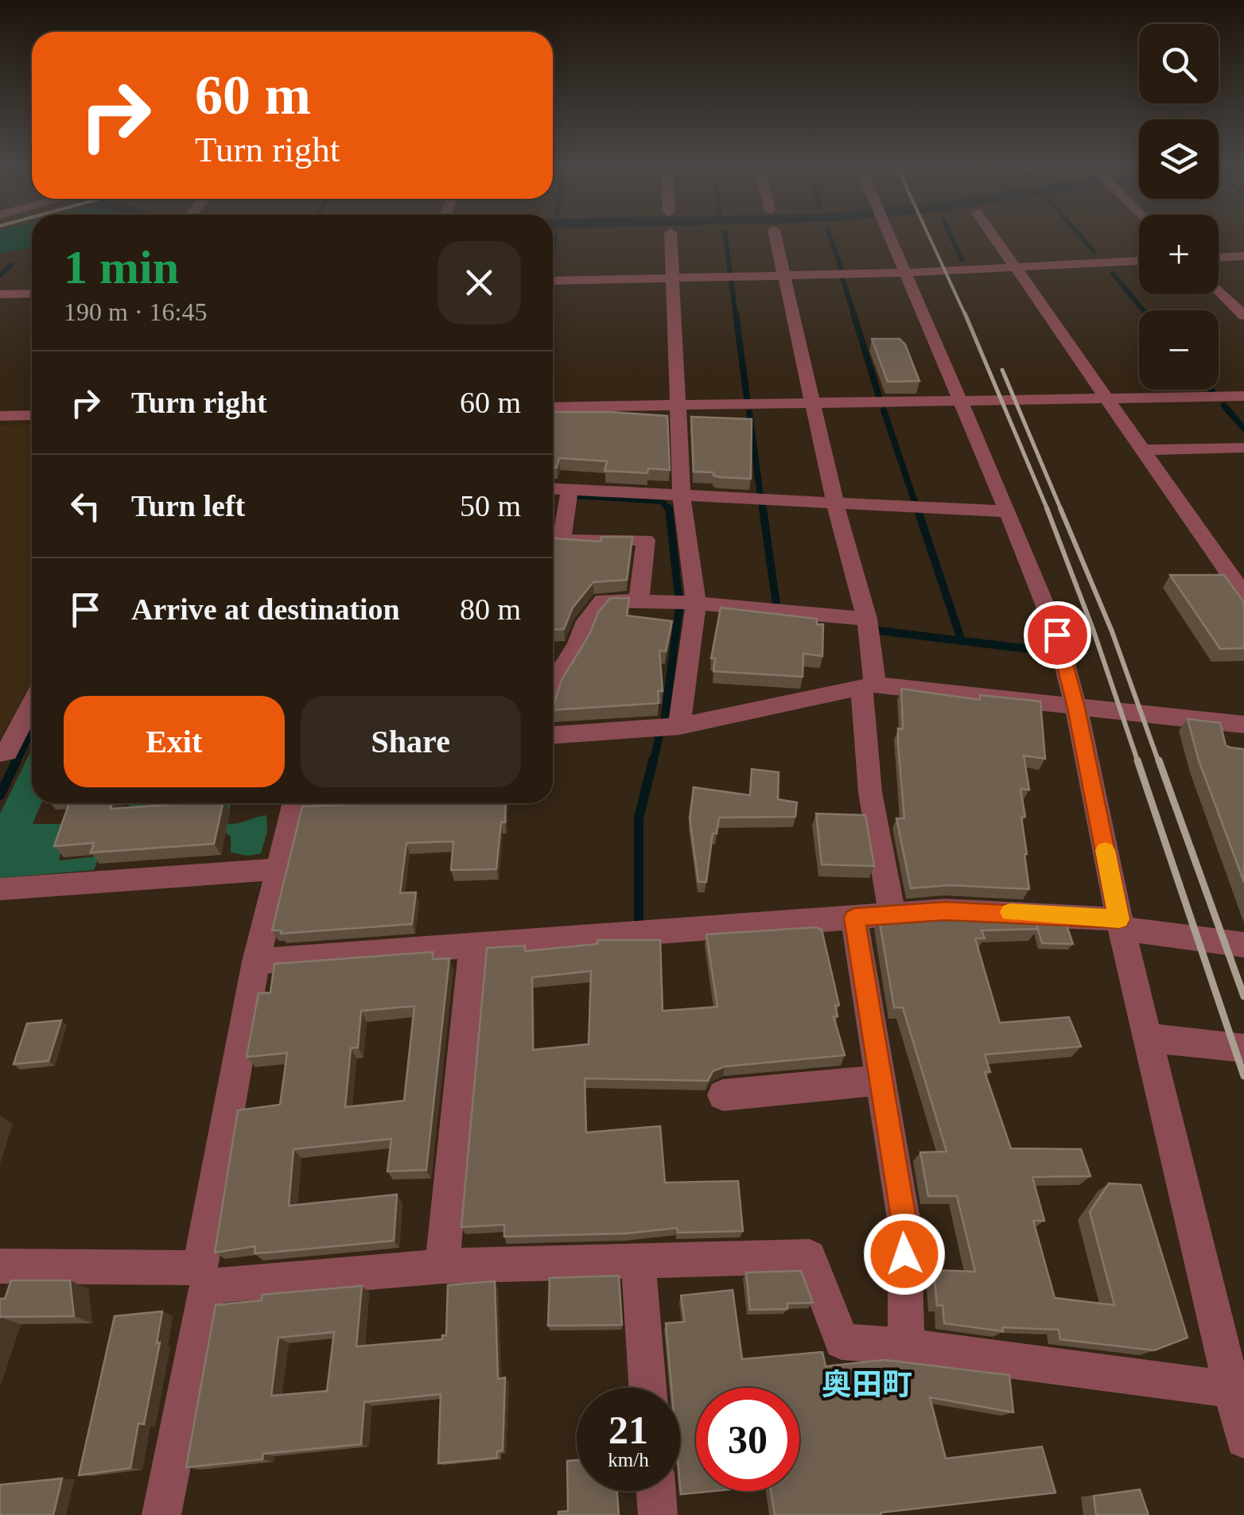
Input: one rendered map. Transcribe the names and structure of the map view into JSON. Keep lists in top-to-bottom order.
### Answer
{
  "districts": ["奥田町"],
  "page": {
    "map_buttons": ["+", "−"],
    "turn": ["60 m", "Turn right"],
    "heading": ["1 min", "190 m · 16:45"],
    "list": [
      {
        "name": "Turn right",
        "value": "60 m"
      },
      {
        "name": "Turn left",
        "value": "50 m"
      },
      {
        "name": "Arrive at destination",
        "value": "80 m"
      }
    ],
    "buttons": ["Exit", "Share"],
    "speed": "21 km/h",
    "limit": "30"
  }
}
